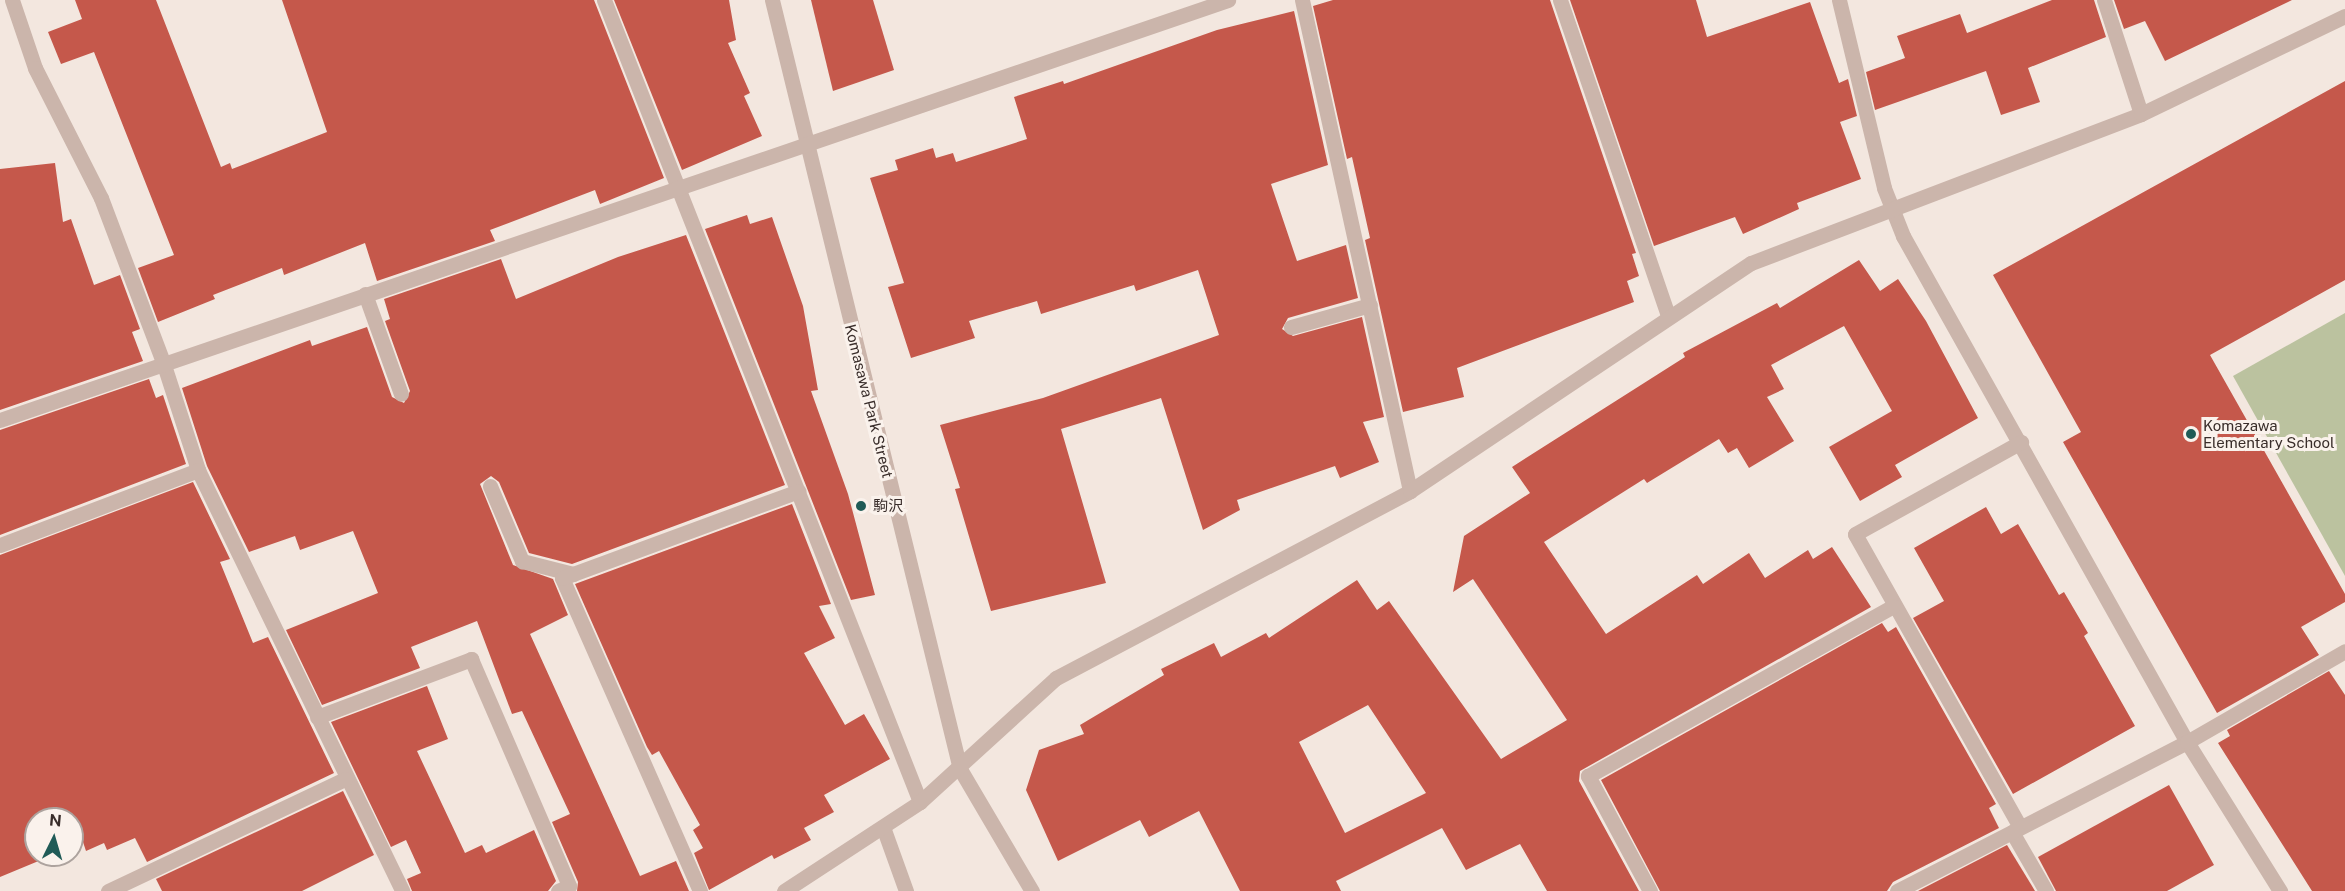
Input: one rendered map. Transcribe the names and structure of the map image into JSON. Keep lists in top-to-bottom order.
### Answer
{
  "streets": {
    "street": ["Komasawa Park Street"]
  },
  "places": ["Komazawa Elementary School", "駒沢"],
  "north": "top"
}
